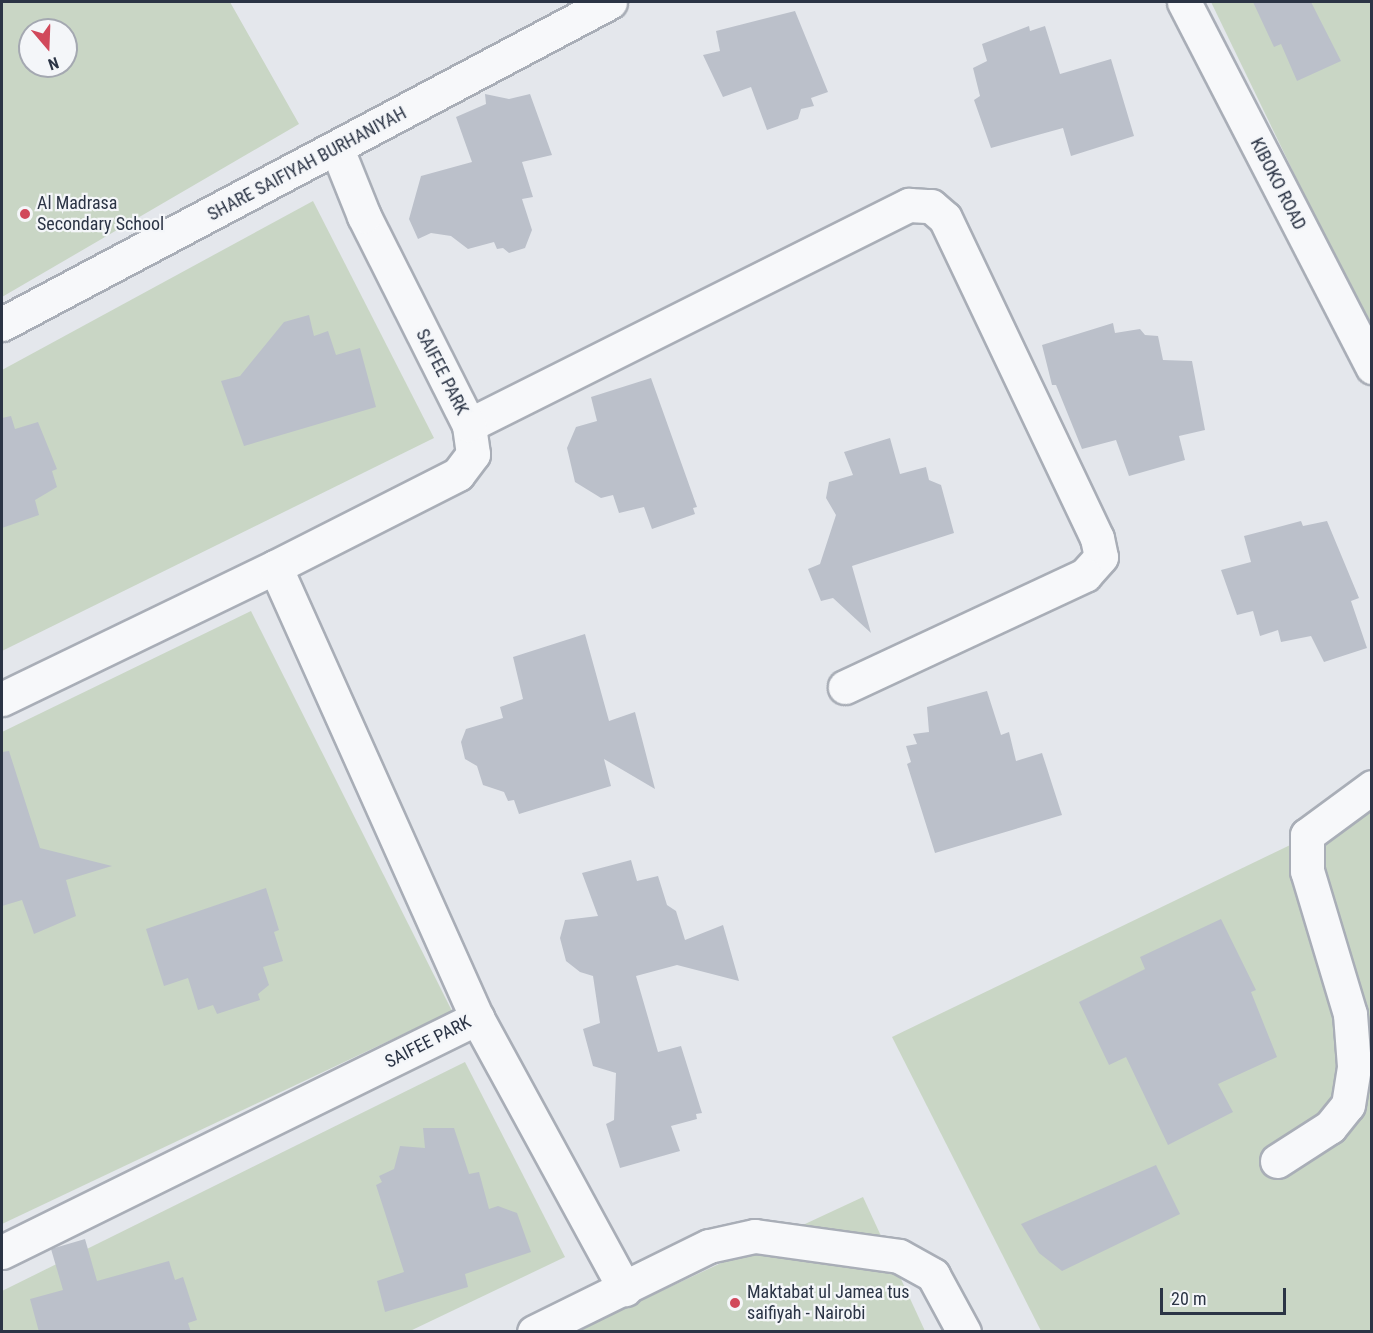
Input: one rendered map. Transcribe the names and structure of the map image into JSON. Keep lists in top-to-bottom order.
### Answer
{
  "streets": {
    "street": ["SHARE SAIFIYAH BURHANIYAH", "KIBOKO ROAD", "SAIFEE PARK"]
  },
  "crossings": [
    ["SHARE SAIFIYAH BURHANIYAH", "SAIFEE PARK"]
  ],
  "places": ["Al Madrasa Secondary School", "Maktabat ul Jamea tus saifiyah - Nairobi"],
  "scale_bar": "20 m",
  "north": "bottom"
}
